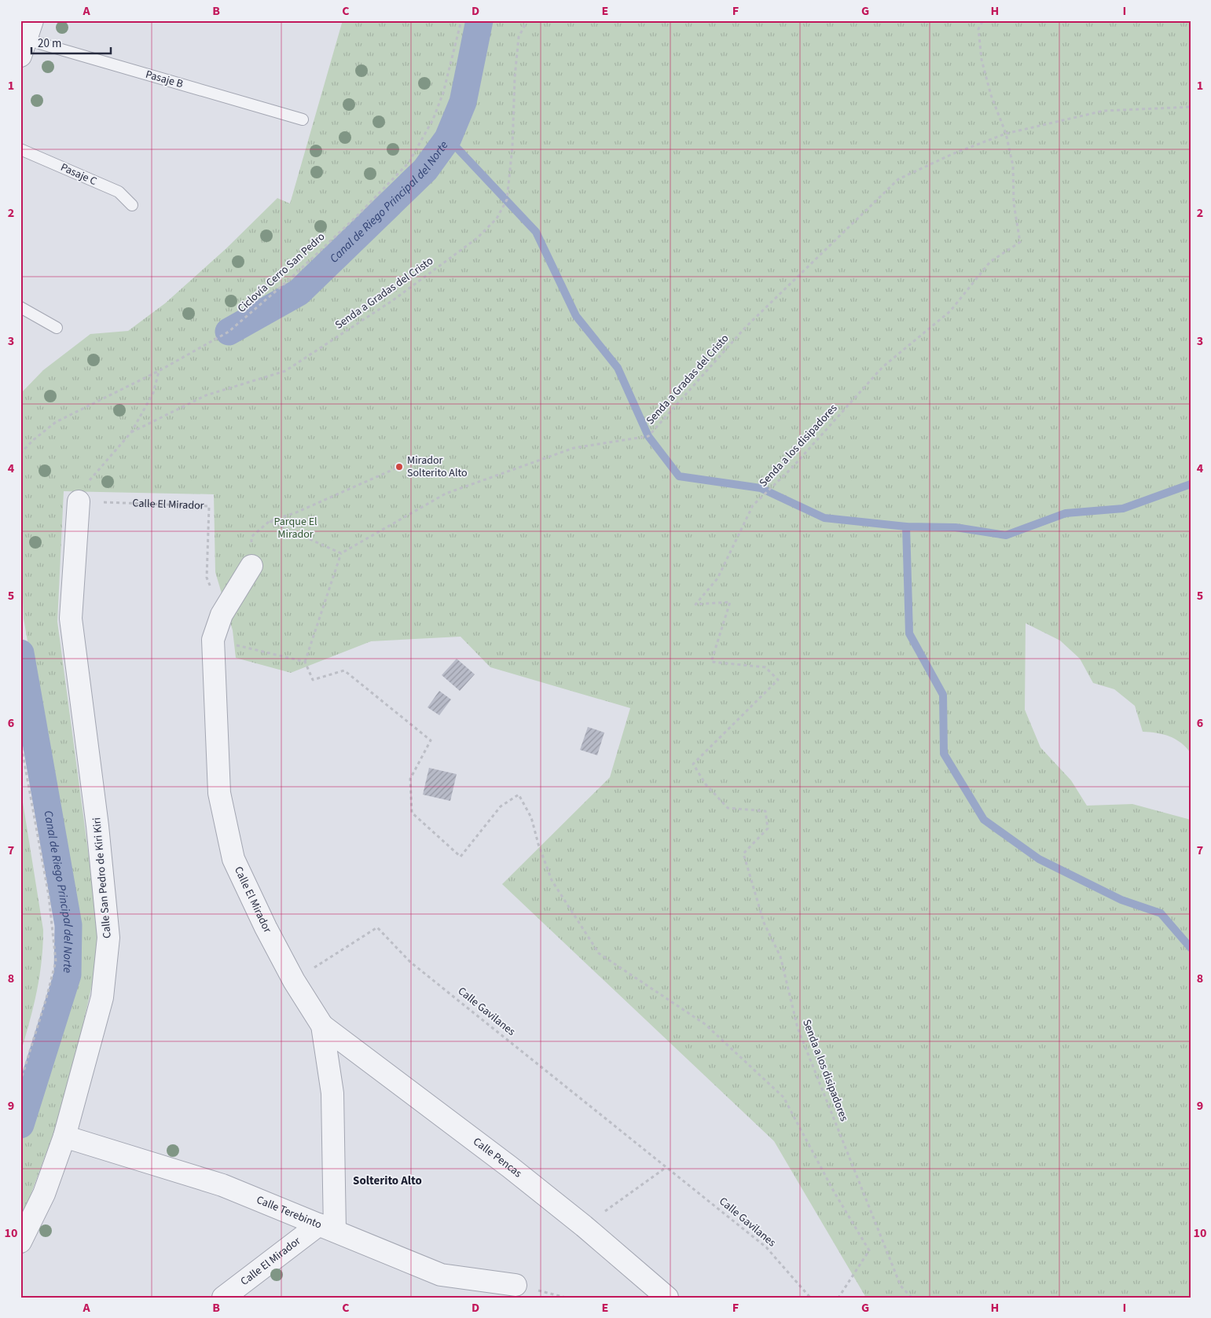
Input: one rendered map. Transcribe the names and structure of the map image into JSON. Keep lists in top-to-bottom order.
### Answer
{
  "streets": {
    "street": [
      "Calle El Mirador",
      "Calle San Pedro de Kiri Kiri",
      "Calle Pencas",
      "Calle Terebinto"
    ],
    "lane": ["Pasaje B", "Pasaje C"],
    "path": [
      "Ciclovía Cerro San Pedro",
      "Senda a Gradas del Cristo",
      "Senda a los disipadores",
      "Calle Gavilanes"
    ]
  },
  "crossings": [
    ["Senda a Gradas del Cristo", "Senda a los disipadores"],
    ["Calle El Mirador", "Calle San Pedro de Kiri Kiri"],
    ["Calle El Mirador", "Calle Gavilanes"],
    ["Calle El Mirador", "Calle Pencas"],
    ["Calle El Mirador", "Calle Terebinto"],
    ["Calle San Pedro de Kiri Kiri", "Calle Terebinto"]
  ],
  "districts": ["Solterito Alto"],
  "water": ["Canal de Riego Principal del Norte"],
  "parks": ["Parque El Mirador"],
  "places": ["Mirador Solterito Alto"],
  "scale_bar": "20 m",
  "grid": {
    "columns": [
      "A",
      "B",
      "C",
      "D",
      "E",
      "F",
      "G",
      "H",
      "I"
    ],
    "rows": [
      "1",
      "2",
      "3",
      "4",
      "5",
      "6",
      "7",
      "8",
      "9",
      "10"
    ]
  }
}
